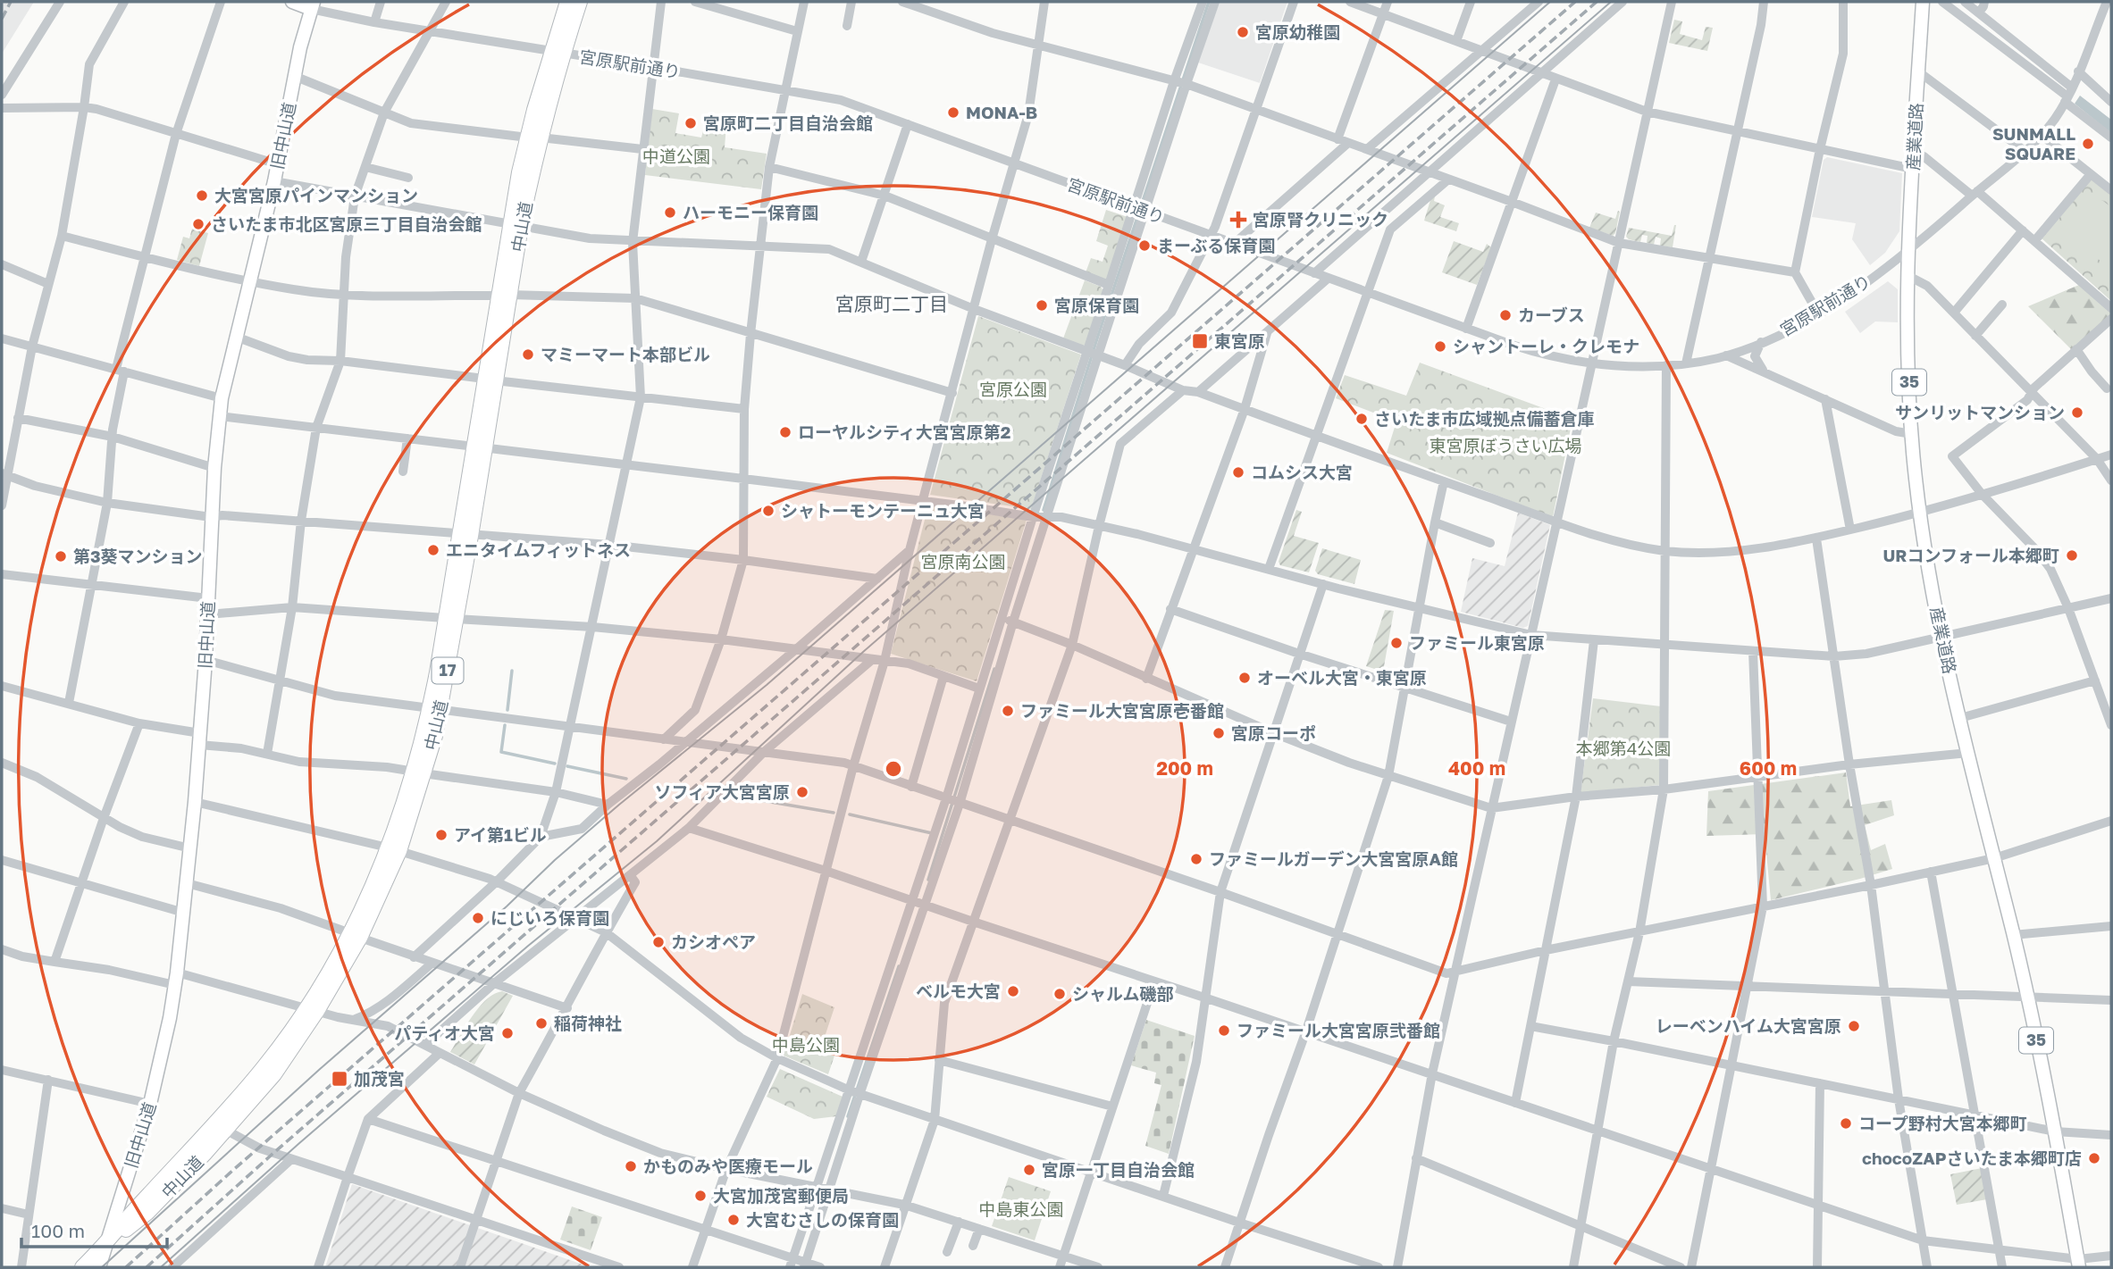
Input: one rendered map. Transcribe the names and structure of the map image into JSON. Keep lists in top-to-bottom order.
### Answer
{
  "streets": {
    "highway": ["中山道", "17"],
    "main road": [
      "宮原駅前通り",
      "旧中山道",
      "産業道路",
      "35"
    ]
  },
  "crossings": [
    ["宮原駅前通り", "旧中山道"],
    ["宮原駅前通り", "産業道路"],
    ["宮原駅前通り", "中山道"],
    ["旧中山道", "中山道"]
  ],
  "districts": ["宮原町二丁目"],
  "parks": [
    "中道公園",
    "宮原公園",
    "東宮原ぼうさい広場",
    "宮原南公園",
    "本郷第4公園",
    "中島公園",
    "中島東公園"
  ],
  "places": {
    "other": [
      "宮原幼稚園",
      "MONA-B",
      "宮原町二丁目自治会館",
      "SUNMALL SQUARE",
      "大宮宮原パインマンション",
      "ハーモニー保育園",
      "さいたま市北区宮原三丁目自治会館",
      "まーぶる保育園",
      "宮原保育園",
      "カーブス",
      "シャントーレ・クレモナ",
      "マミーマート本部ビル",
      "サンリットマンション",
      "さいたま市広域拠点備蓄倉庫",
      "ローヤルシティ大宮宮原第2",
      "コムシス大宮",
      "シャトーモンテーニュ大宮",
      "エニタイムフィットネス",
      "URコンフォール本郷町",
      "第3葵マンション",
      "ファミール東宮原",
      "オーベル大宮・東宮原",
      "ファミール大宮宮原壱番館",
      "宮原コーポ",
      "ソフィア大宮宮原",
      "アイ第1ビル",
      "ファミールガーデン大宮宮原A館",
      "にじいろ保育園",
      "カシオペア",
      "ベルモ大宮",
      "シャルム磯部",
      "稲荷神社",
      "レーベンハイム大宮宮原",
      "ファミール大宮宮原弐番館",
      "パティオ大宮",
      "コープ野村大宮本郷町",
      "chocoZAPさいたま本郷町店",
      "かものみや医療モール",
      "宮原一丁目自治会館",
      "大宮加茂宮郵便局",
      "大宮むさしの保育園"
    ],
    "health": ["宮原腎クリニック"],
    "transit": ["東宮原", "加茂宮"]
  },
  "scale_bar": "100 m",
  "rings": ["200 m", "400 m", "600 m"]
}
